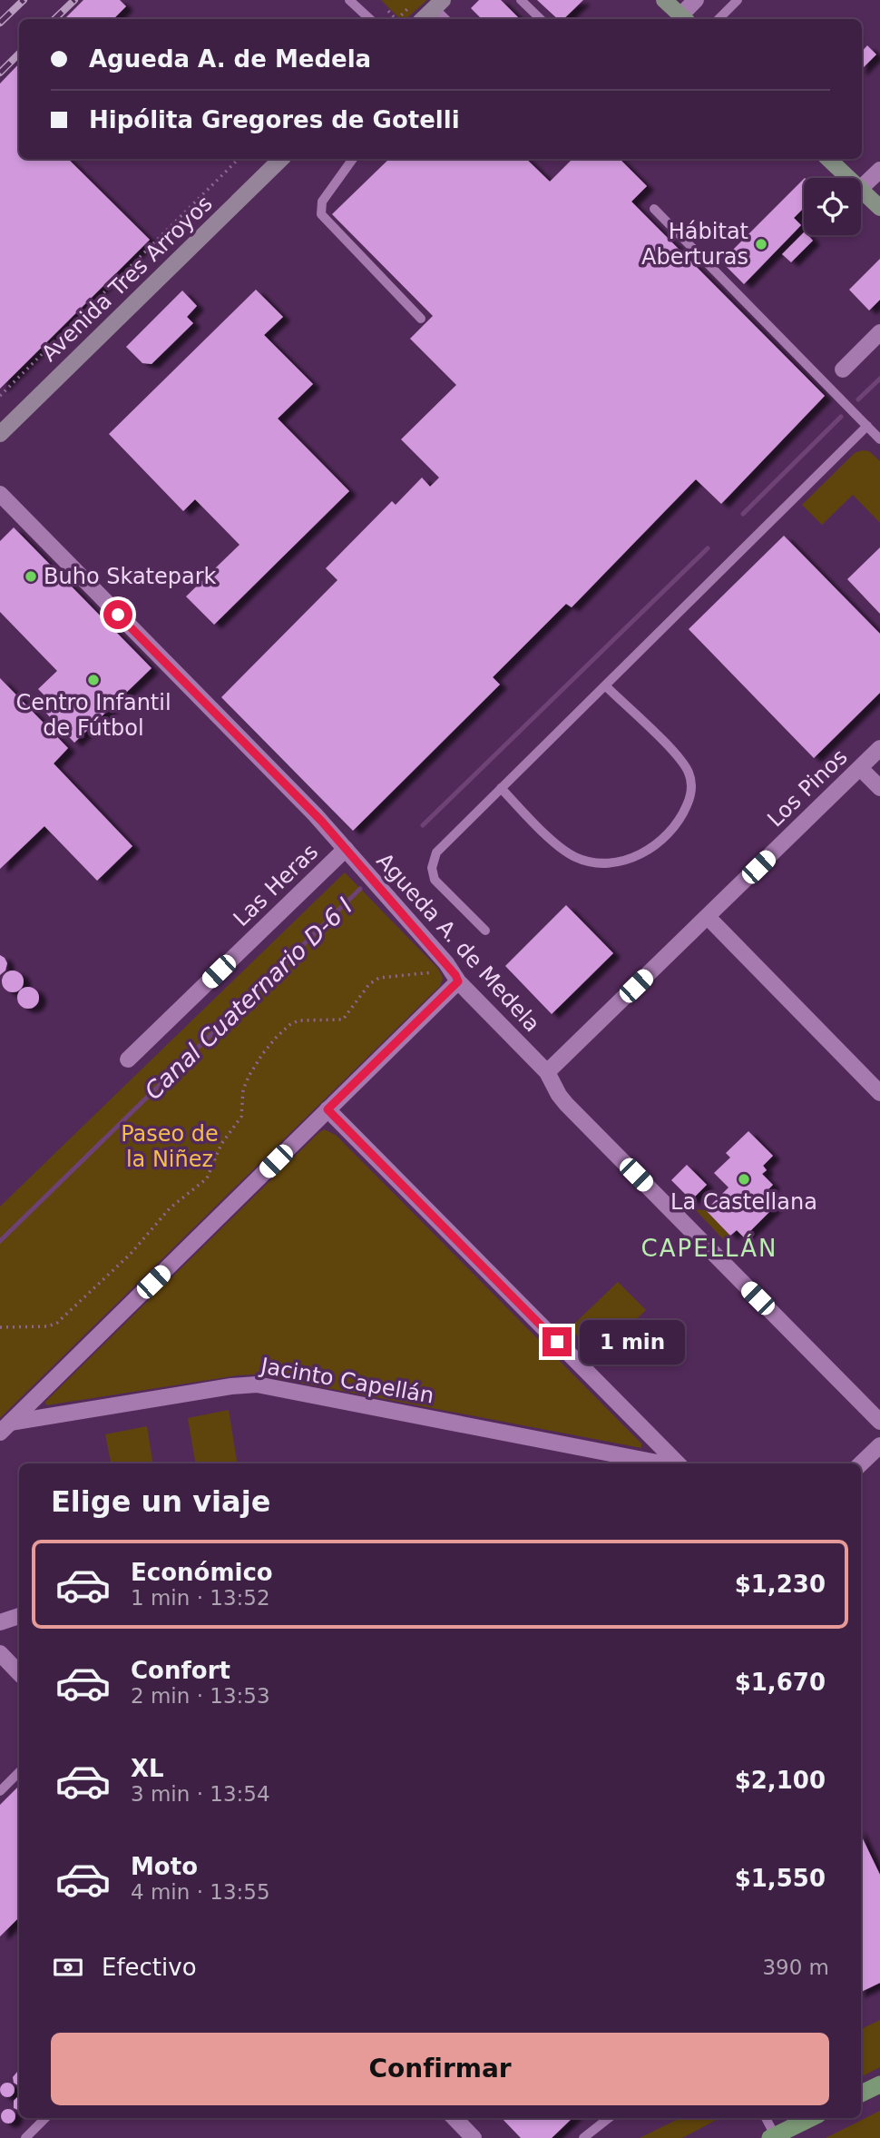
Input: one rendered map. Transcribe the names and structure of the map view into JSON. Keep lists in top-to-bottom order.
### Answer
{
  "streets": {
    "main road": ["Avenida Tres Arroyos"],
    "street": [
      "Los Pinos",
      "Las Heras",
      "Agueda A. de Medela",
      "Jacinto Capellán"
    ]
  },
  "crossings": [
    ["Los Pinos", "Agueda A. de Medela"],
    ["Las Heras", "Agueda A. de Medela"]
  ],
  "districts": ["CAPELLÁN"],
  "water": ["Canal Cuaternario D-6 I"],
  "parks": ["Paseo de la Niñez"],
  "places": [
    "Hábitat Aberturas",
    "Buho Skatepark",
    "Centro Infantil de Fútbol",
    "La Castellana"
  ],
  "page": {
    "banner": ["Agueda A. de Medela", "Hipólita Gregores de Gotelli"],
    "bubble": "1 min",
    "heading": "Elige un viaje",
    "list": [
      {
        "name": "Económico",
        "note": "1 min · 13:52",
        "value": "$1,230"
      },
      {
        "name": "Confort",
        "note": "2 min · 13:53",
        "value": "$1,670"
      },
      {
        "name": "XL",
        "note": "3 min · 13:54",
        "value": "$2,100"
      },
      {
        "name": "Moto",
        "note": "4 min · 13:55",
        "value": "$1,550"
      }
    ],
    "pay": ["Efectivo", "390 m"],
    "buttons": "Confirmar"
  }
}
